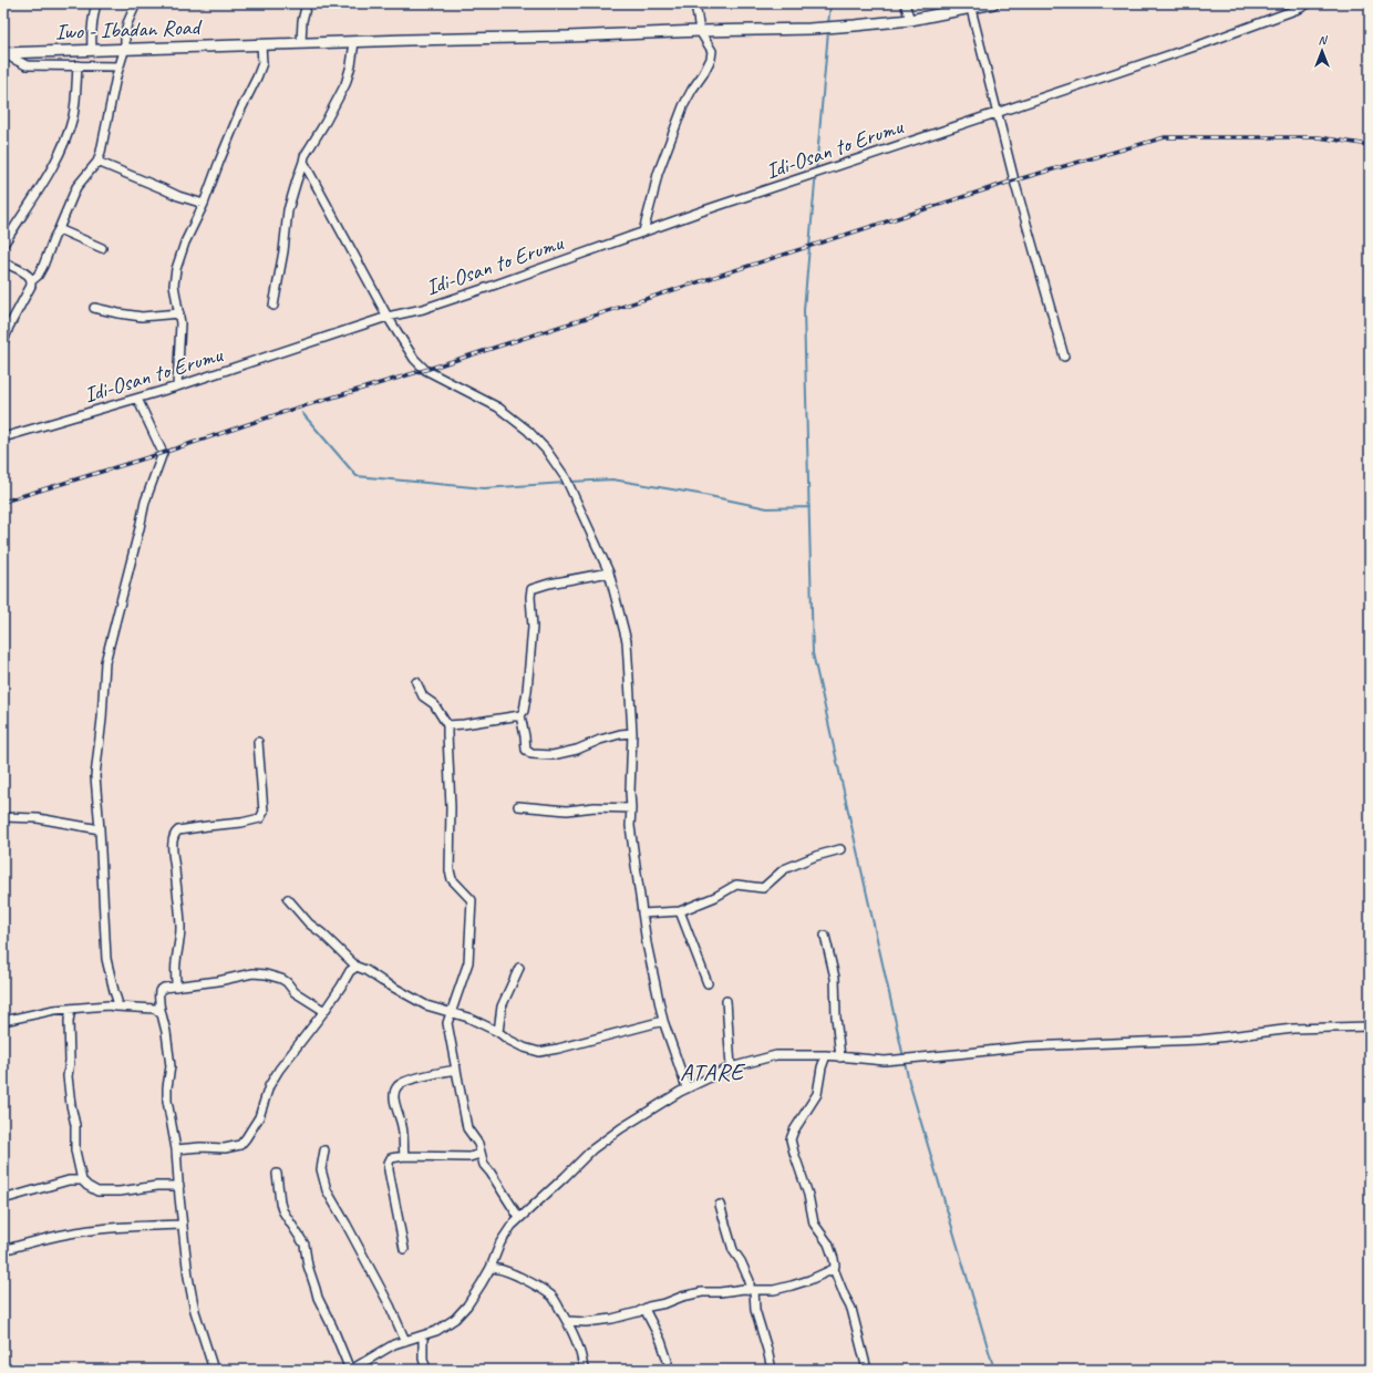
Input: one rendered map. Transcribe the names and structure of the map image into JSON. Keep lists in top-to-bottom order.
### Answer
{
  "streets": {
    "main road": ["Iwo - Ibadan Road"],
    "street": ["Idi-Osan to Erumu"]
  },
  "districts": ["ATARE"],
  "north": "top"
}
